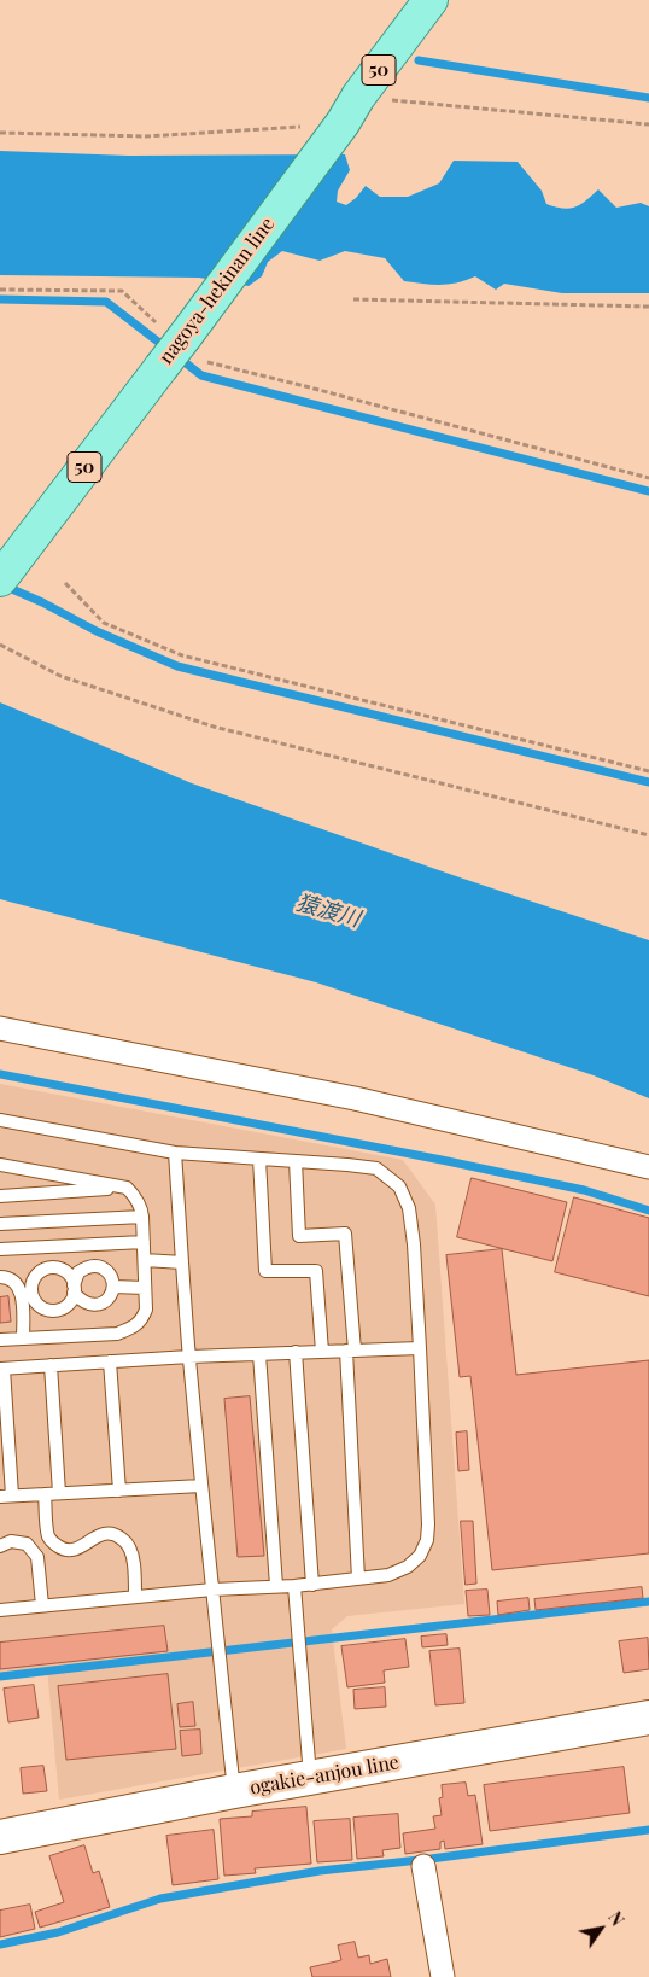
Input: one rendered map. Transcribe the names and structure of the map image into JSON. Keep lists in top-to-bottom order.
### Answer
{
  "streets": {
    "main road": ["50", "nagoya-hekinan line", "ogakie-anjou line"]
  },
  "water": ["猿渡川"],
  "north": "top right"
}
